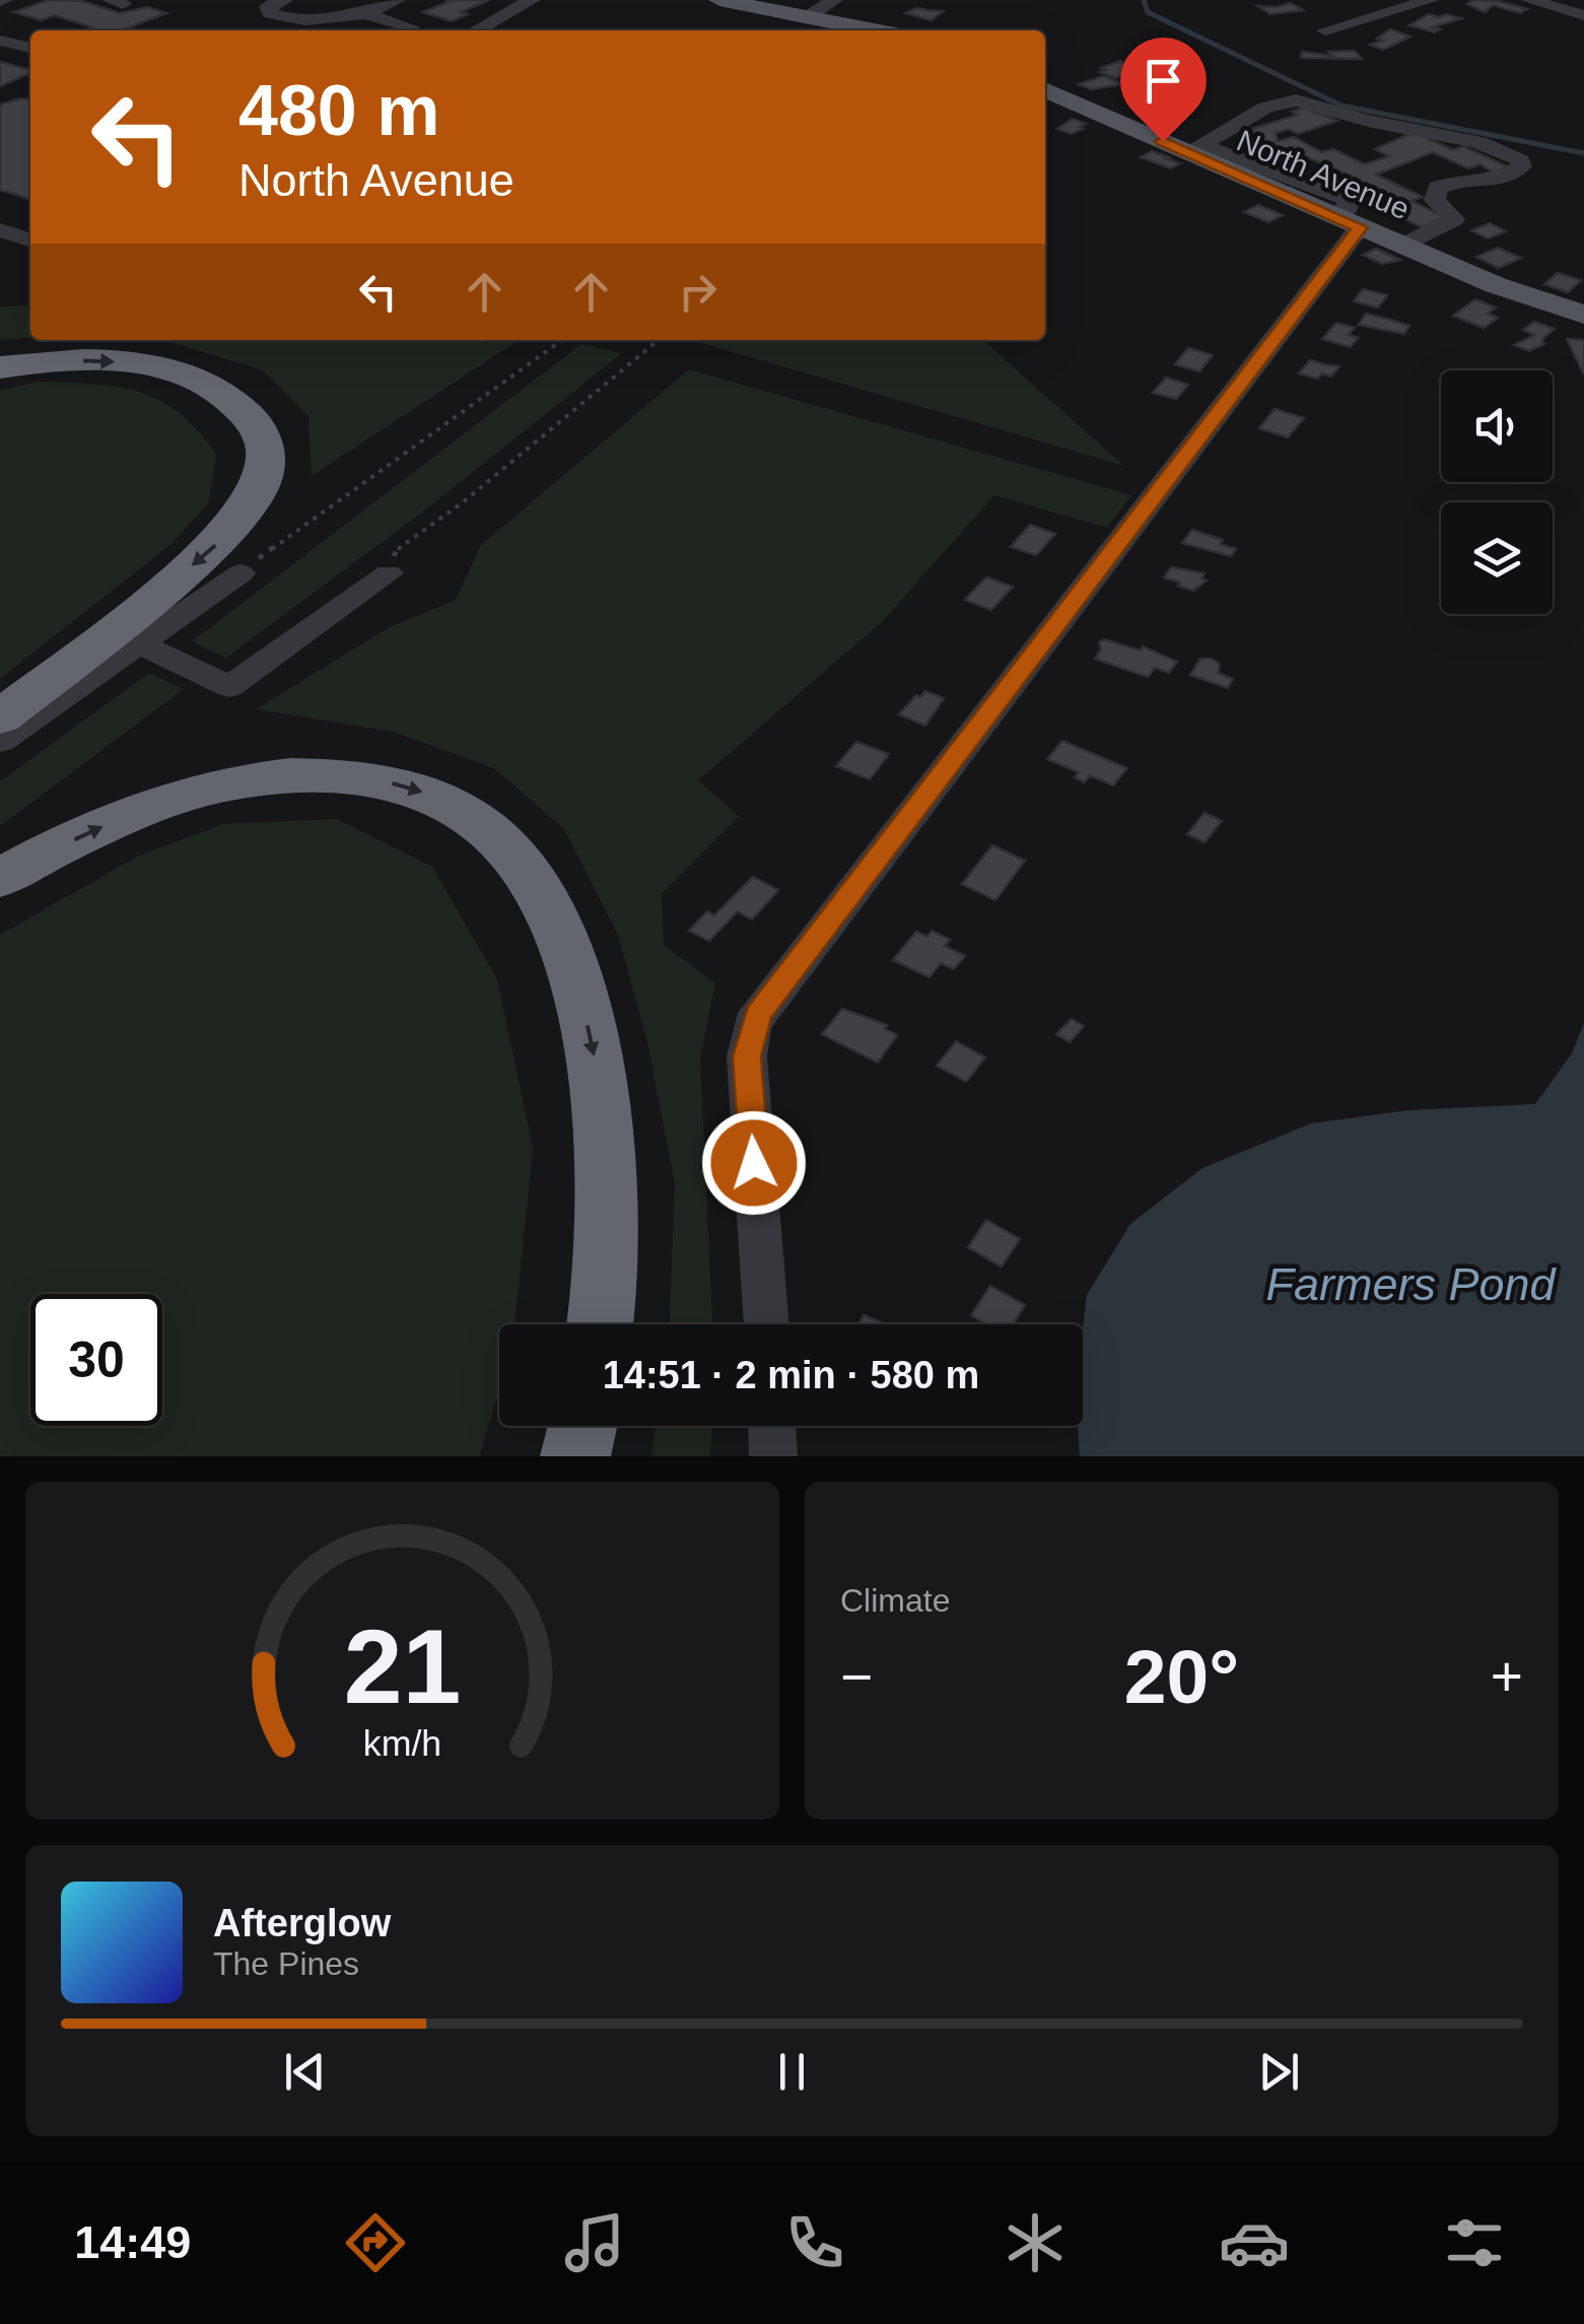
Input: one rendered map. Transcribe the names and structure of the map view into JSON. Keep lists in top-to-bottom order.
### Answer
{
  "streets": {
    "main road": ["North Avenue"]
  },
  "water": ["Farmers Pond"],
  "page": {
    "turn": ["480 m", "North Avenue"],
    "limit": "30",
    "trip": "14:51 · 2 min · 580 m",
    "tile": "Climate",
    "heat": ["−", "20°", "+"],
    "song": ["Afterglow", "The Pines"],
    "tabs": "14:49",
    "gauge": ["21", "km/h"]
  }
}
